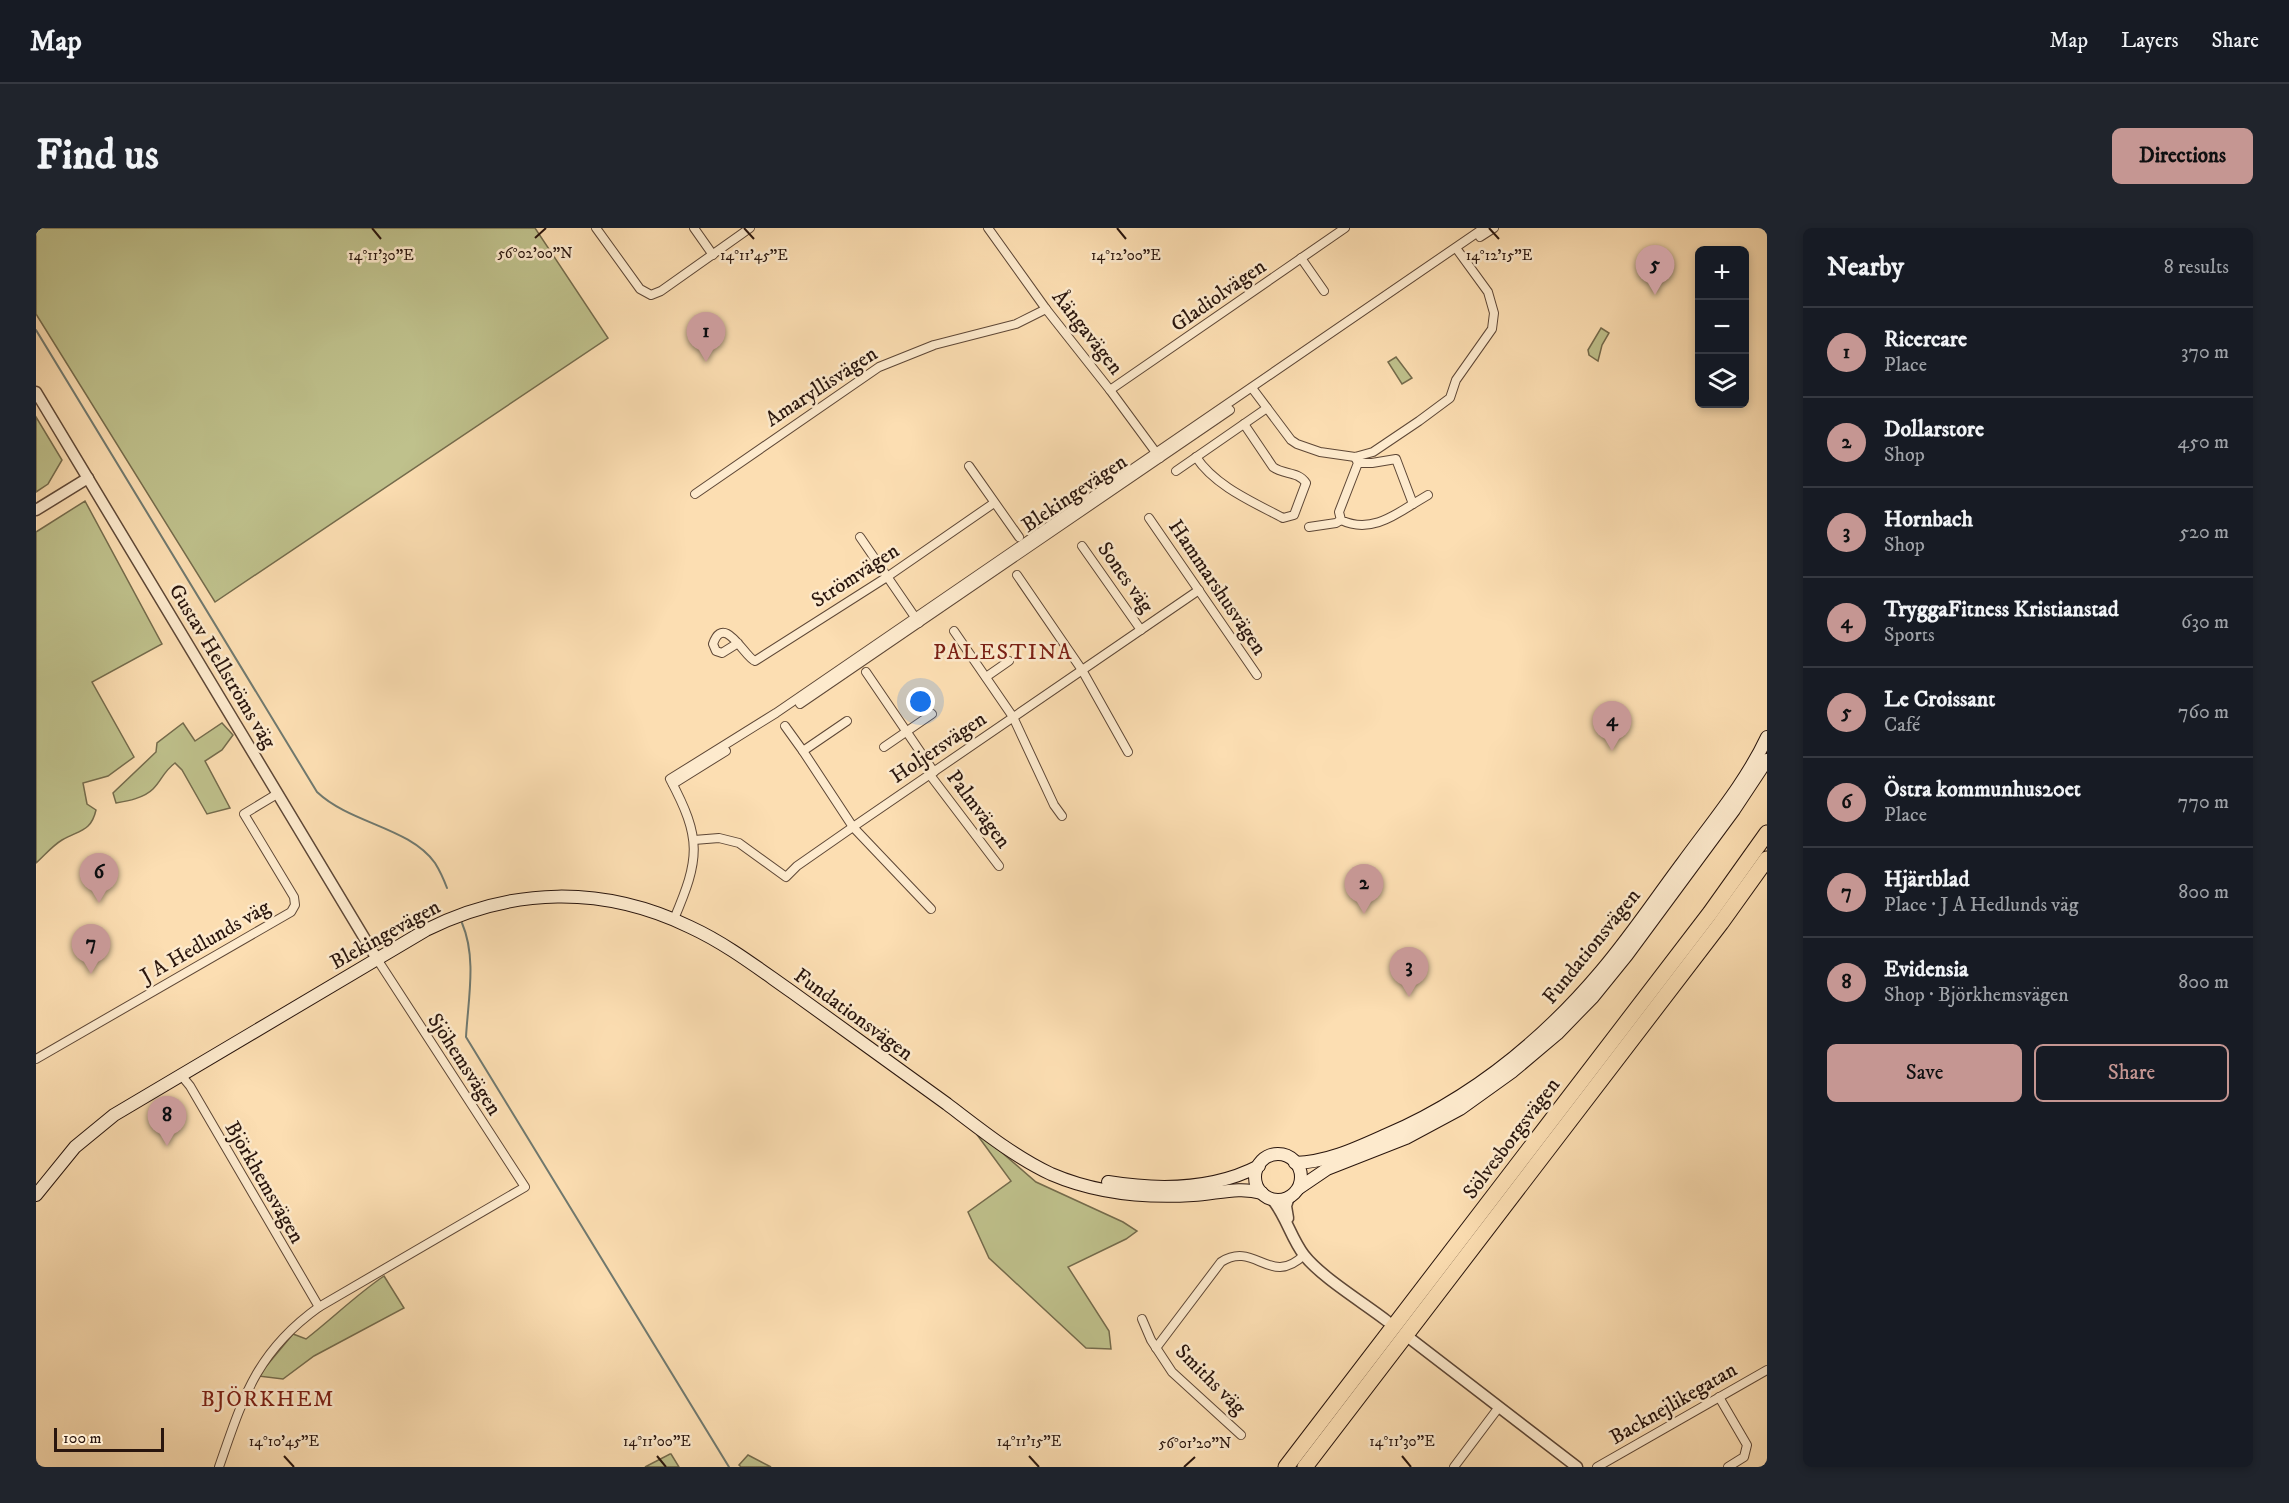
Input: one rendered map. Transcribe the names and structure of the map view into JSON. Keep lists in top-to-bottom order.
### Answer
{
  "streets": {
    "highway": ["Sölvesborgsvägen"],
    "main road": ["Blekingevägen", "Fundationsvägen"],
    "street": [
      "Gladiolvägen",
      "Åängavägen",
      "Amaryllisvägen",
      "Strömvägen",
      "Sones väg",
      "Hammarshusvägen",
      "Gustav Hellströms väg",
      "Holjersvägen",
      "Palmvägen",
      "J A Hedlunds väg",
      "Sjöhemsvägen",
      "Björkhemsvägen",
      "Smiths väg",
      "Backnejlikegatan"
    ]
  },
  "crossings": [
    ["Gladiolvägen", "Åängavägen"],
    ["Åängavägen", "Amaryllisvägen"],
    ["Åängavägen", "Blekingevägen"],
    ["Blekingevägen", "Gustav Hellströms väg"],
    ["Blekingevägen", "Holjersvägen"],
    ["Blekingevägen", "Fundationsvägen"],
    ["Blekingevägen", "Sjöhemsvägen"],
    ["Blekingevägen", "Björkhemsvägen"],
    ["Sones väg", "Holjersvägen"],
    ["Hammarshusvägen", "Holjersvägen"],
    ["Gustav Hellströms väg", "J A Hedlunds väg"],
    ["Gustav Hellströms väg", "Sjöhemsvägen"],
    ["Holjersvägen", "Palmvägen"],
    ["Sjöhemsvägen", "Björkhemsvägen"]
  ],
  "districts": ["PALESTINA", "BJÖRKHEM"],
  "scale_bar": "100 m",
  "page": {
    "header": "Map",
    "nav": ["Map", "Layers", "Share"],
    "buttons": [
      "Directions",
      ["Save", "Share"]
    ],
    "title": "Find us",
    "heading": ["Nearby", "8 results"],
    "pins": [
      "5",
      "1",
      "4",
      "6",
      "2",
      "7",
      "3",
      "8"
    ],
    "map_buttons": ["+", "−"],
    "list": [
      {
        "mark": "1",
        "name": "Ricercare",
        "note": "Place",
        "value": "370 m"
      },
      {
        "mark": "2",
        "name": "Dollarstore",
        "note": "Shop",
        "value": "450 m"
      },
      {
        "mark": "3",
        "name": "Hornbach",
        "note": "Shop",
        "value": "520 m"
      },
      {
        "mark": "4",
        "name": "TryggaFitness Kristianstad",
        "note": "Sports",
        "value": "630 m"
      },
      {
        "mark": "5",
        "name": "Le Croissant",
        "note": "Café",
        "value": "760 m"
      },
      {
        "mark": "6",
        "name": "Östra kommunhus20et",
        "note": "Place",
        "value": "770 m"
      },
      {
        "mark": "7",
        "name": "Hjärtblad",
        "note": "Place · J A Hedlunds väg",
        "value": "800 m"
      },
      {
        "mark": "8",
        "name": "Evidensia",
        "note": "Shop · Björkhemsvägen",
        "value": "800 m"
      }
    ],
    "scale": "100 m"
  },
  "coordinates": [
    "56°02'00\"N",
    "14°11'30\"E",
    "14°12'00\"E",
    "14°12'15\"E",
    "14°11'45\"E",
    "14°10'45\"E",
    "14°11'00\"E",
    "14°11'15\"E",
    "56°01'20\"N"
  ]
}
